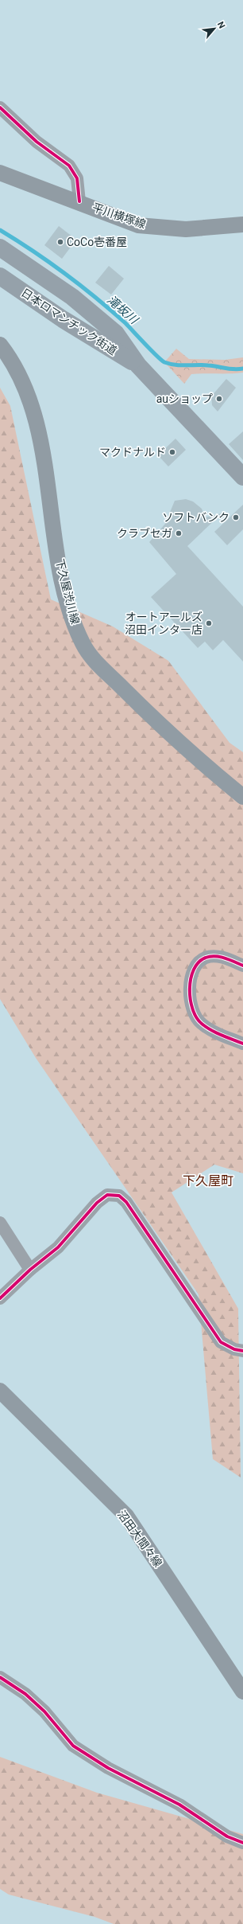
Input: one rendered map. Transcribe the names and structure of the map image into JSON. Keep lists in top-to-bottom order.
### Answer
{
  "streets": {
    "highway": ["日本ロマンチック街道"],
    "main road": ["平川横塚線", "下久屋渋川線", "沼田大間々線"]
  },
  "districts": ["下久屋町"],
  "water": ["滝坂川"],
  "places": [
    "CoCo壱番屋",
    "auショップ",
    "マクドナルド",
    "ソフトバンク",
    "クラブセガ",
    "オートアールズ 沼田インター店"
  ],
  "north": "top right"
}
